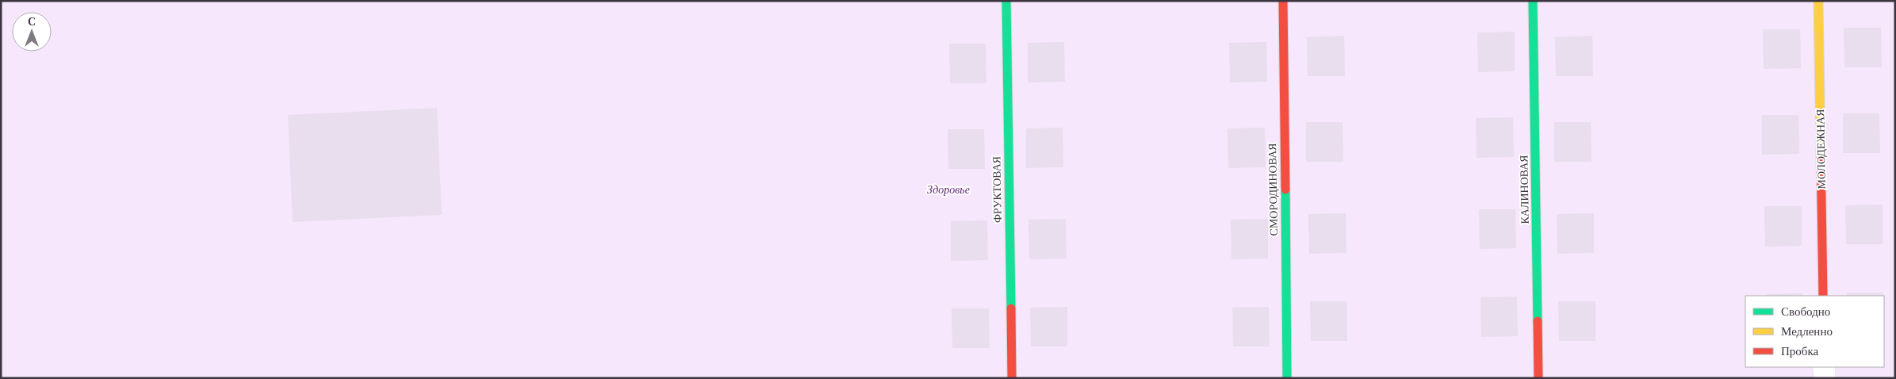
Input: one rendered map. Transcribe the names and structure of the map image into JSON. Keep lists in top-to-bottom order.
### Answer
{
  "streets": {
    "street": [
      "МОЛОДЕЖНАЯ",
      "ФРУКТОВАЯ",
      "СМОРОДИНОВАЯ",
      "КАЛИНОВАЯ"
    ]
  },
  "parks": ["Здоровье"],
  "legend": ["Свободно", "Медленно", "Пробка"],
  "north": "top"
}
